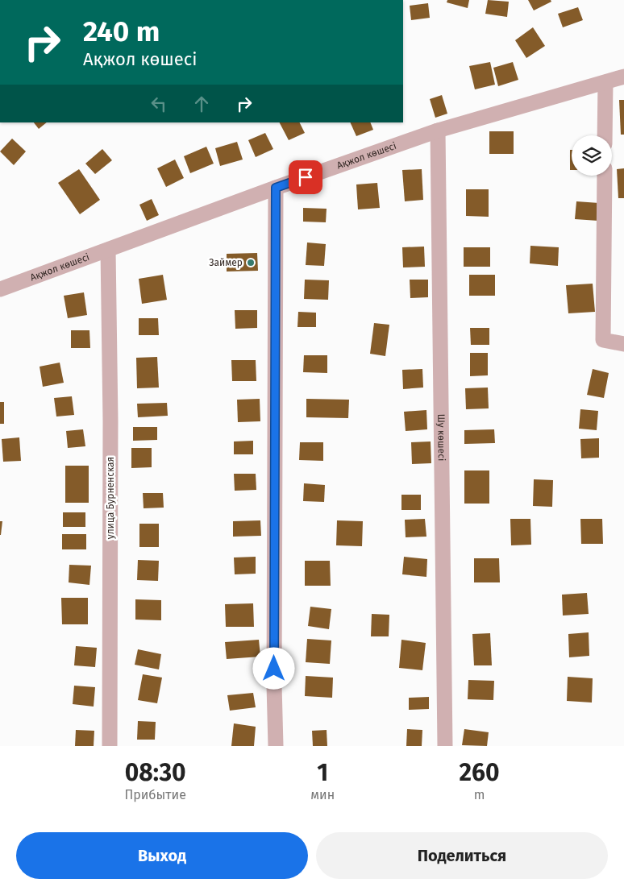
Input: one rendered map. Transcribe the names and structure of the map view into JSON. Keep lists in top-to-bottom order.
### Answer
{
  "streets": {
    "street": ["Ақжол көшесі", "Шу көшесі", "улица Бурненская"]
  },
  "crossings": [
    ["Ақжол көшесі", "Шу көшесі"],
    ["Ақжол көшесі", "улица Бурненская"]
  ],
  "places": ["Займер"],
  "page": {
    "turn": ["240 m", "Ақжол көшесі"],
    "eta": [
      "08:30",
      "Прибытие",
      "1",
      "мин",
      "260",
      "m"
    ],
    "buttons": ["Выход", "Поделиться"]
  }
}
